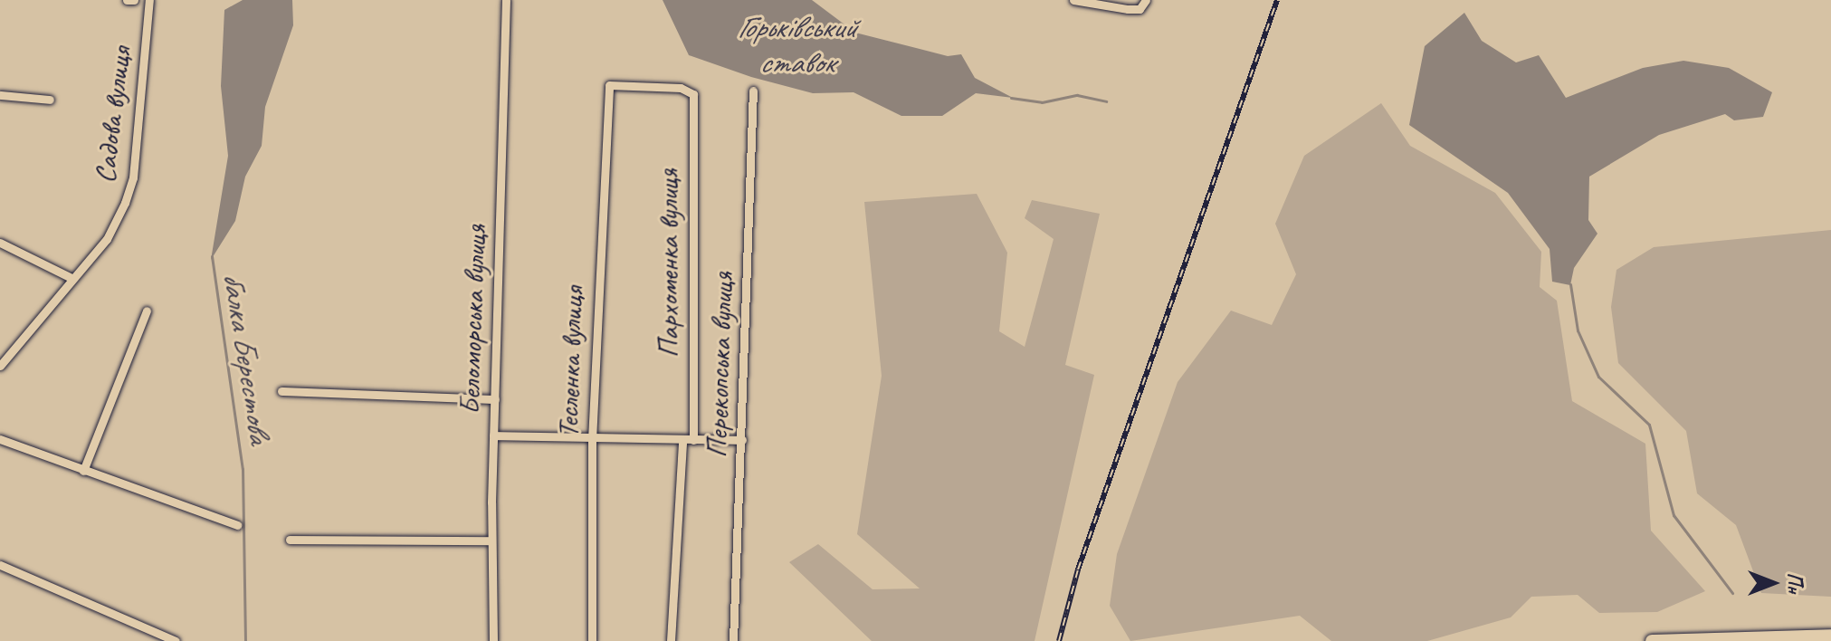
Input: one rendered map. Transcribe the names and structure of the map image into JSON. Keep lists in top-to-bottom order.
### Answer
{
  "streets": {
    "street": [
      "Садова вулиця",
      "Пархоменка вулиця",
      "Беломорська вулиця",
      "Тесленка вулиця",
      "Перекопська вулиця"
    ]
  },
  "crossings": [
    ["Пархоменка вулиця", "Тесленка вулиця"]
  ],
  "water": ["Горьківський ставок", "балка Берестова"],
  "north": "right"
}
